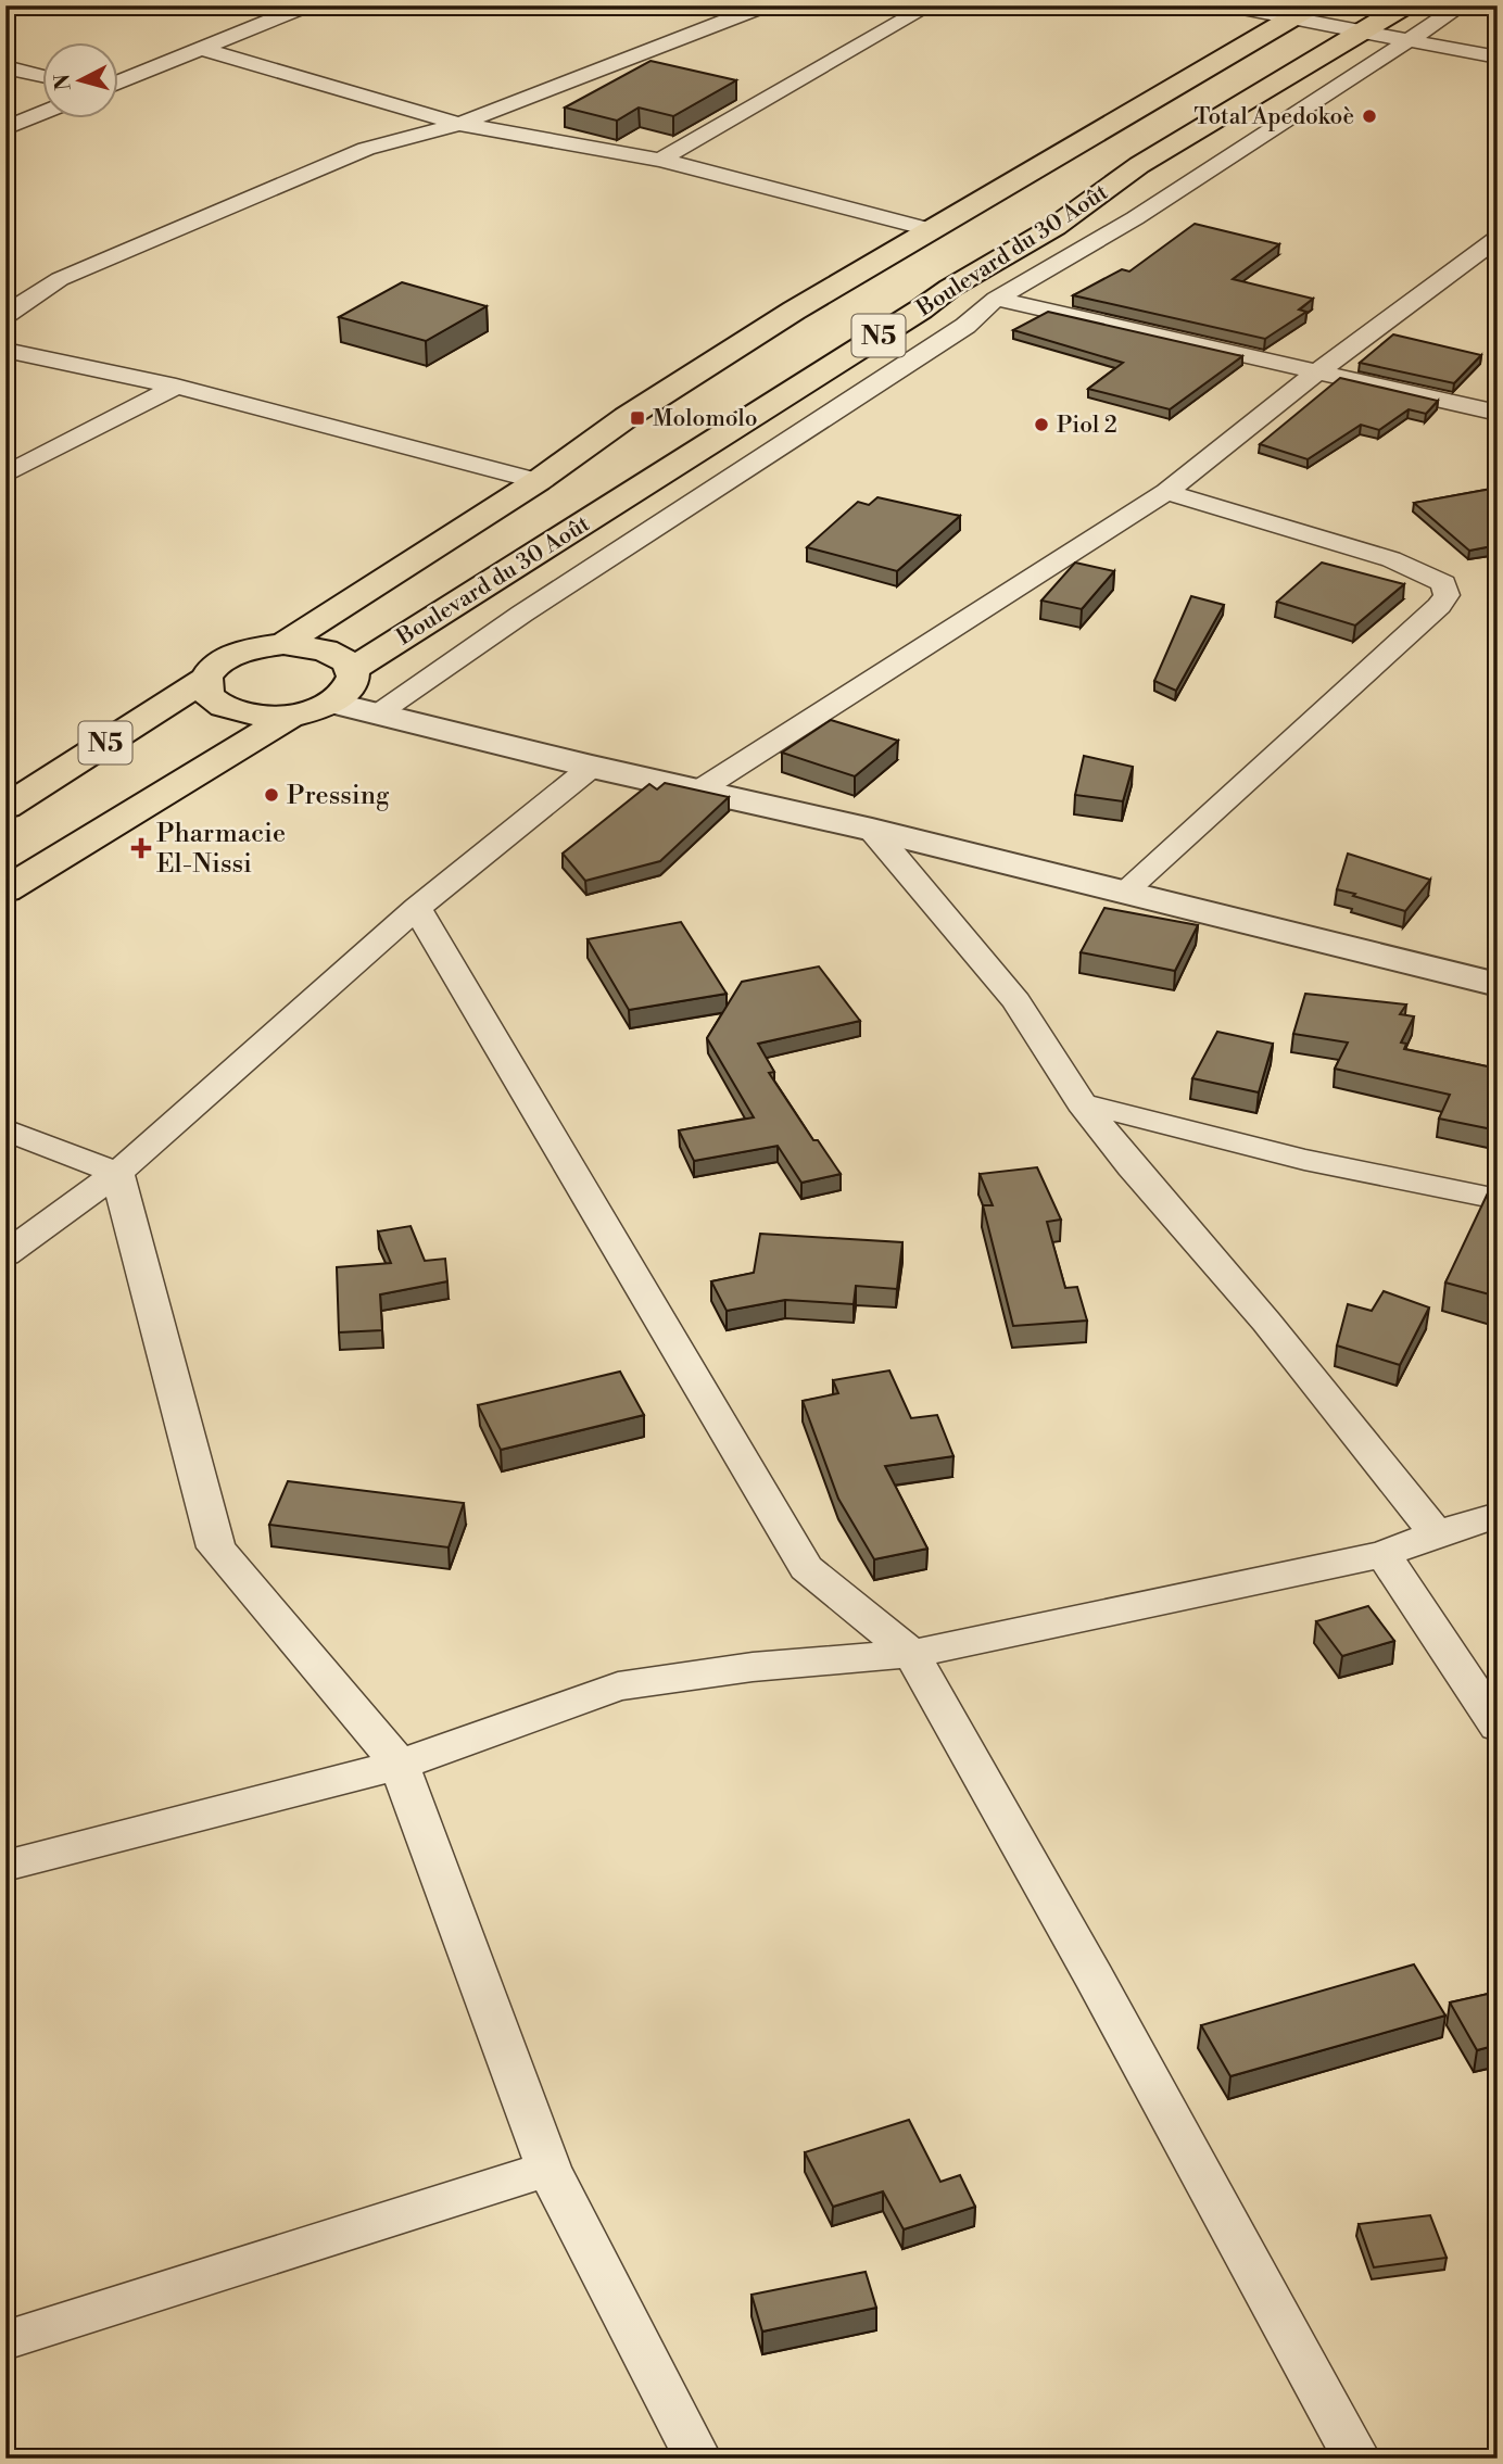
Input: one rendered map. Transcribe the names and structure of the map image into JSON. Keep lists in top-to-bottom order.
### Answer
{
  "streets": {
    "highway": ["Boulevard du 30 Août", "N5"]
  },
  "crossings": [
    ["Boulevard du 30 Août", "N5"]
  ],
  "places": {
    "other": ["Total Apedokoè", "Piol 2", "Pressing"],
    "transit": ["Molomolo"],
    "health": ["Pharmacie El-Nissi"]
  },
  "north": "left"
}
